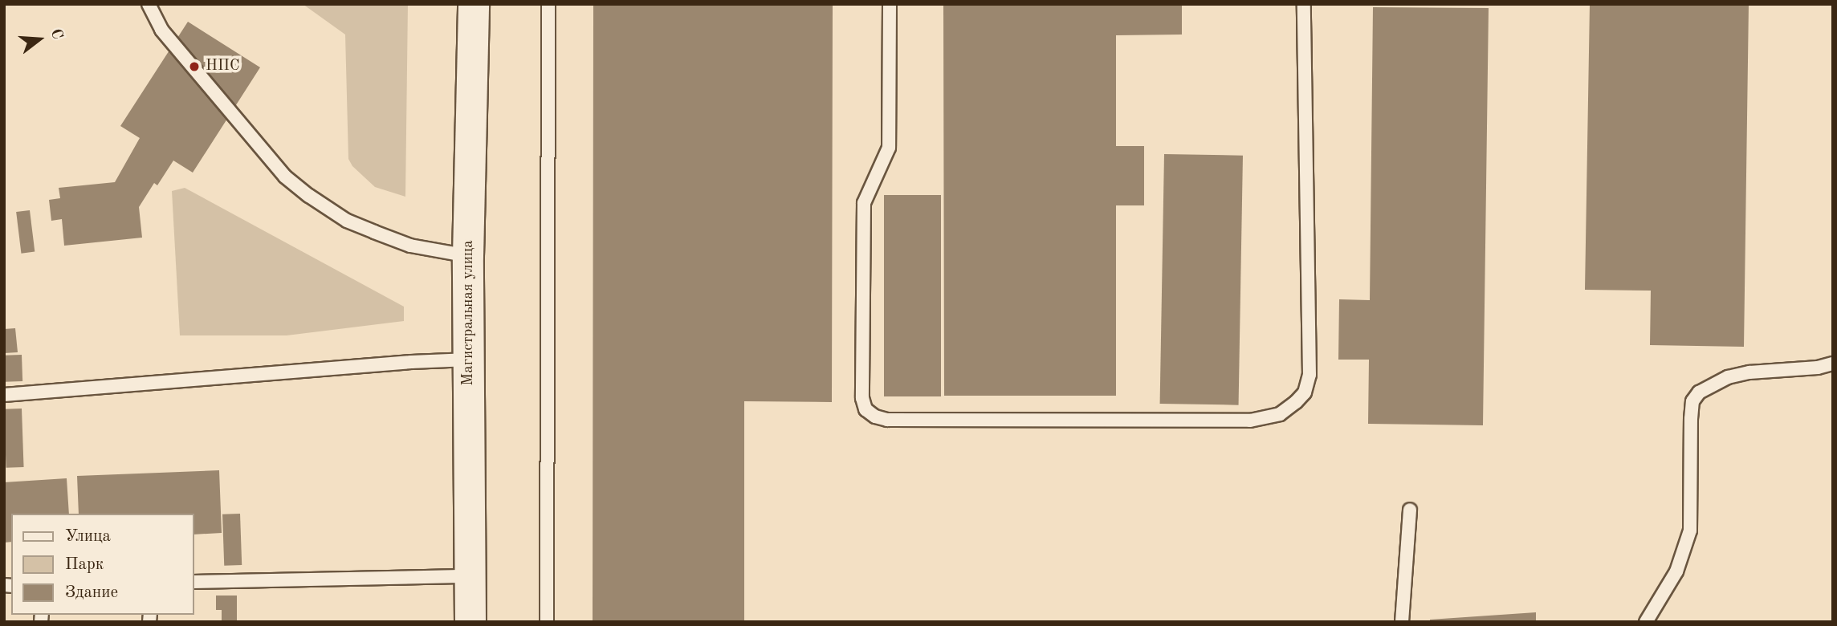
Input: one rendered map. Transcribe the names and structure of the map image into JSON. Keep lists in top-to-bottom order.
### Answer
{
  "streets": {
    "main road": ["Магистральная улица"]
  },
  "places": ["НПС"],
  "legend": ["Улица", "Парк", "Здание"],
  "north": "right"
}
